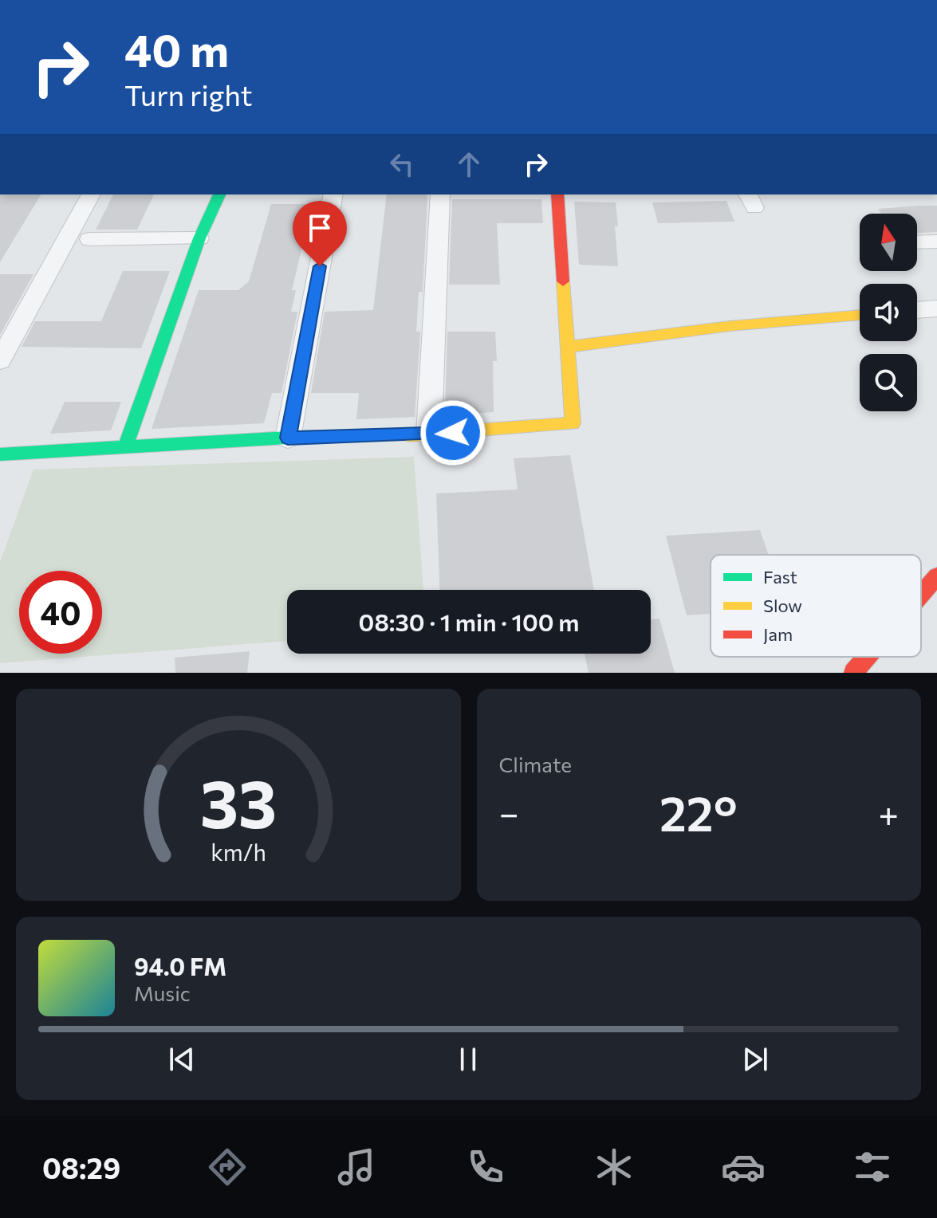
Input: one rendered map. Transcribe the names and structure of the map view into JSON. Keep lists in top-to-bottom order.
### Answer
{
  "legend": ["Fast", "Slow", "Jam"],
  "north": "top",
  "page": {
    "turn": ["40 m", "Turn right"],
    "limit": "40",
    "trip": "08:30 · 1 min · 100 m",
    "tile": "Climate",
    "heat": ["−", "22°", "+"],
    "song": ["94.0 FM", "Music"],
    "tabs": "08:29",
    "gauge": ["33", "km/h"]
  }
}
